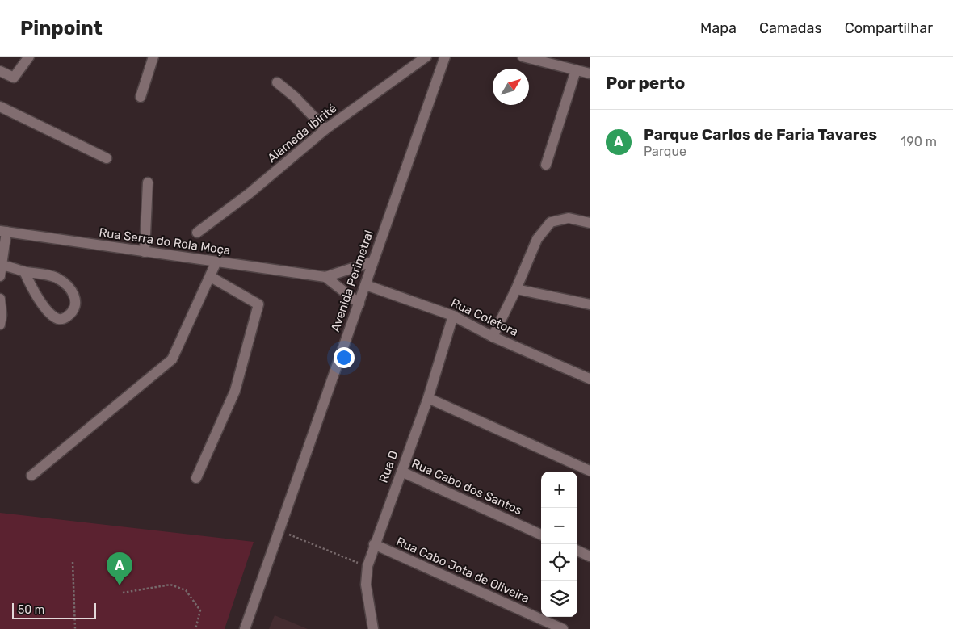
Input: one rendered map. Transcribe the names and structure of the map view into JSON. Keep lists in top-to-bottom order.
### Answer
{
  "streets": {
    "street": [
      "Alameda Ibirité",
      "Rua Serra do Rola Moça",
      "Avenida Perimetral",
      "Rua Coletora",
      "Rua D",
      "Rua Cabo dos Santos",
      "Rua Cabo Jota de Oliveira"
    ]
  },
  "crossings": [
    ["Rua Serra do Rola Moça", "Avenida Perimetral"],
    ["Avenida Perimetral", "Rua Coletora"],
    ["Rua Coletora", "Rua D"],
    ["Rua D", "Rua Cabo dos Santos"],
    ["Rua D", "Rua Cabo Jota de Oliveira"]
  ],
  "scale_bar": "50 m",
  "north": "top right",
  "page": {
    "header": "Pinpoint",
    "nav": ["Mapa", "Camadas", "Compartilhar"],
    "heading": "Por perto",
    "list": [
      {
        "mark": "A",
        "name": "Parque Carlos de Faria Tavares",
        "note": "Parque",
        "value": "190 m"
      }
    ],
    "map_buttons": ["+", "−"],
    "pins": "A",
    "scale": "50 m"
  }
}
